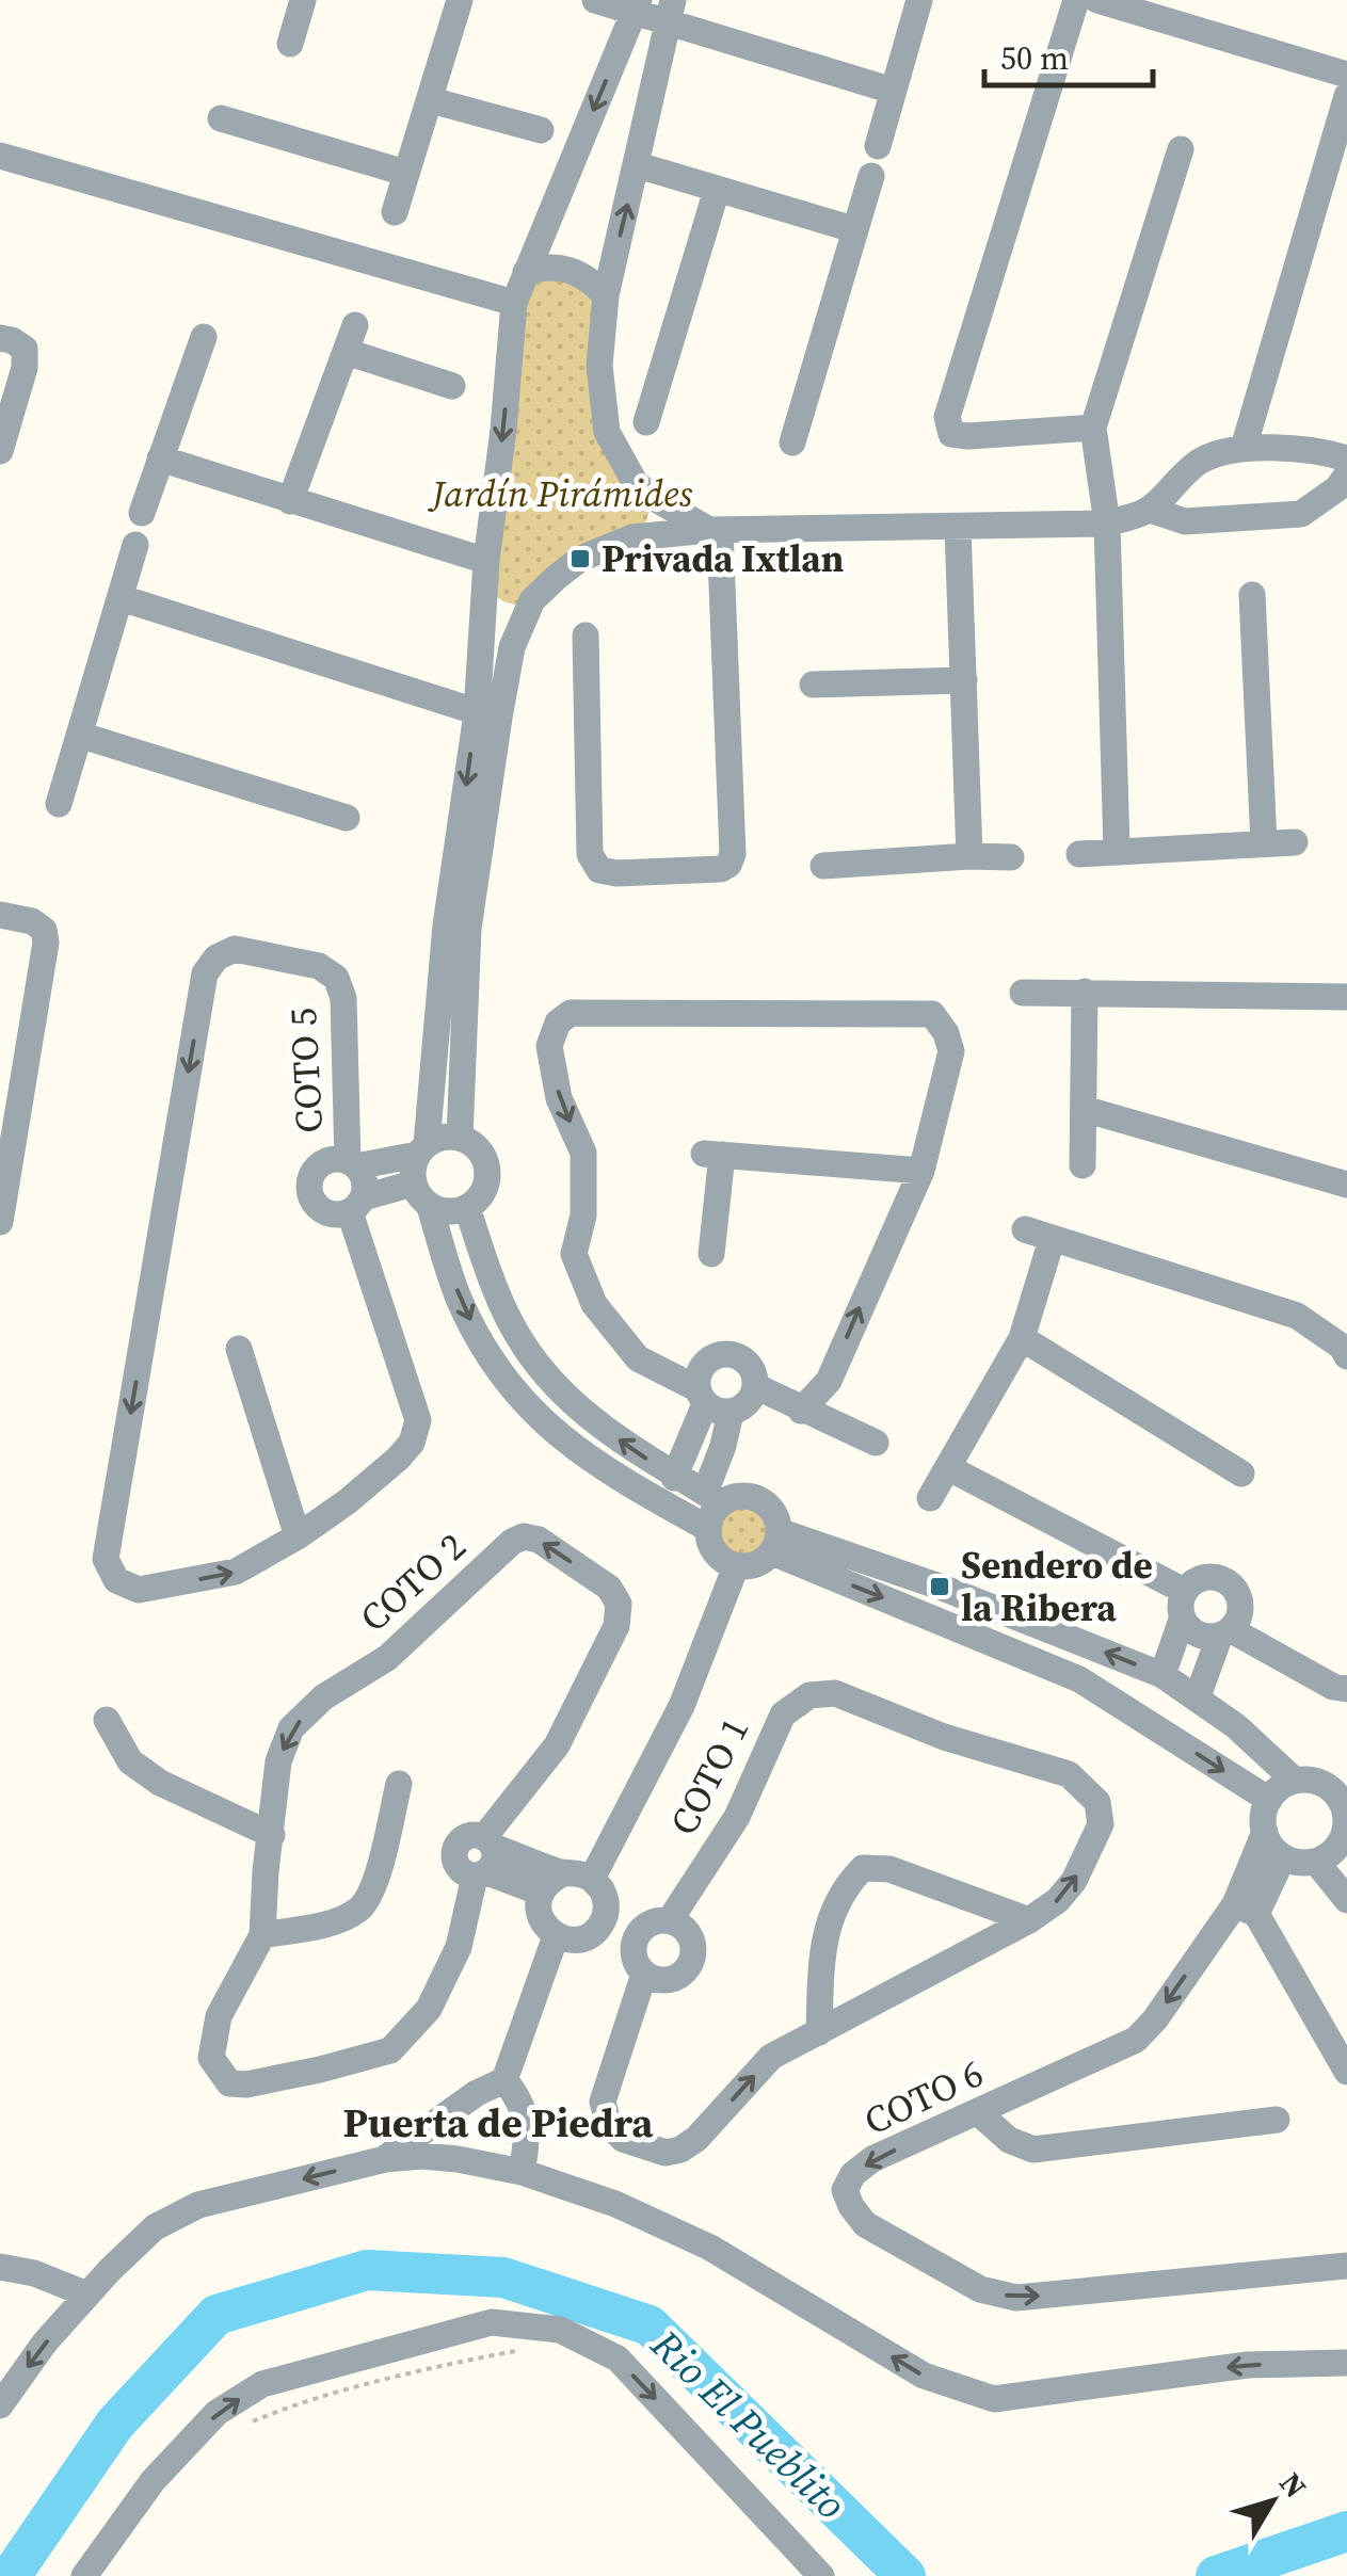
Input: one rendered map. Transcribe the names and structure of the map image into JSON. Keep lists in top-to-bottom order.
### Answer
{
  "streets": {
    "street": [
      "COTO 5",
      "COTO 2",
      "COTO 1",
      "COTO 6"
    ]
  },
  "districts": ["Puerta de Piedra"],
  "water": ["Rio El Pueblito"],
  "parks": ["Jardín Pirámides"],
  "places": {
    "transit": ["Privada Ixtlan", "Sendero de la Ribera"]
  },
  "scale_bar": "50 m",
  "north": "top right"
}
